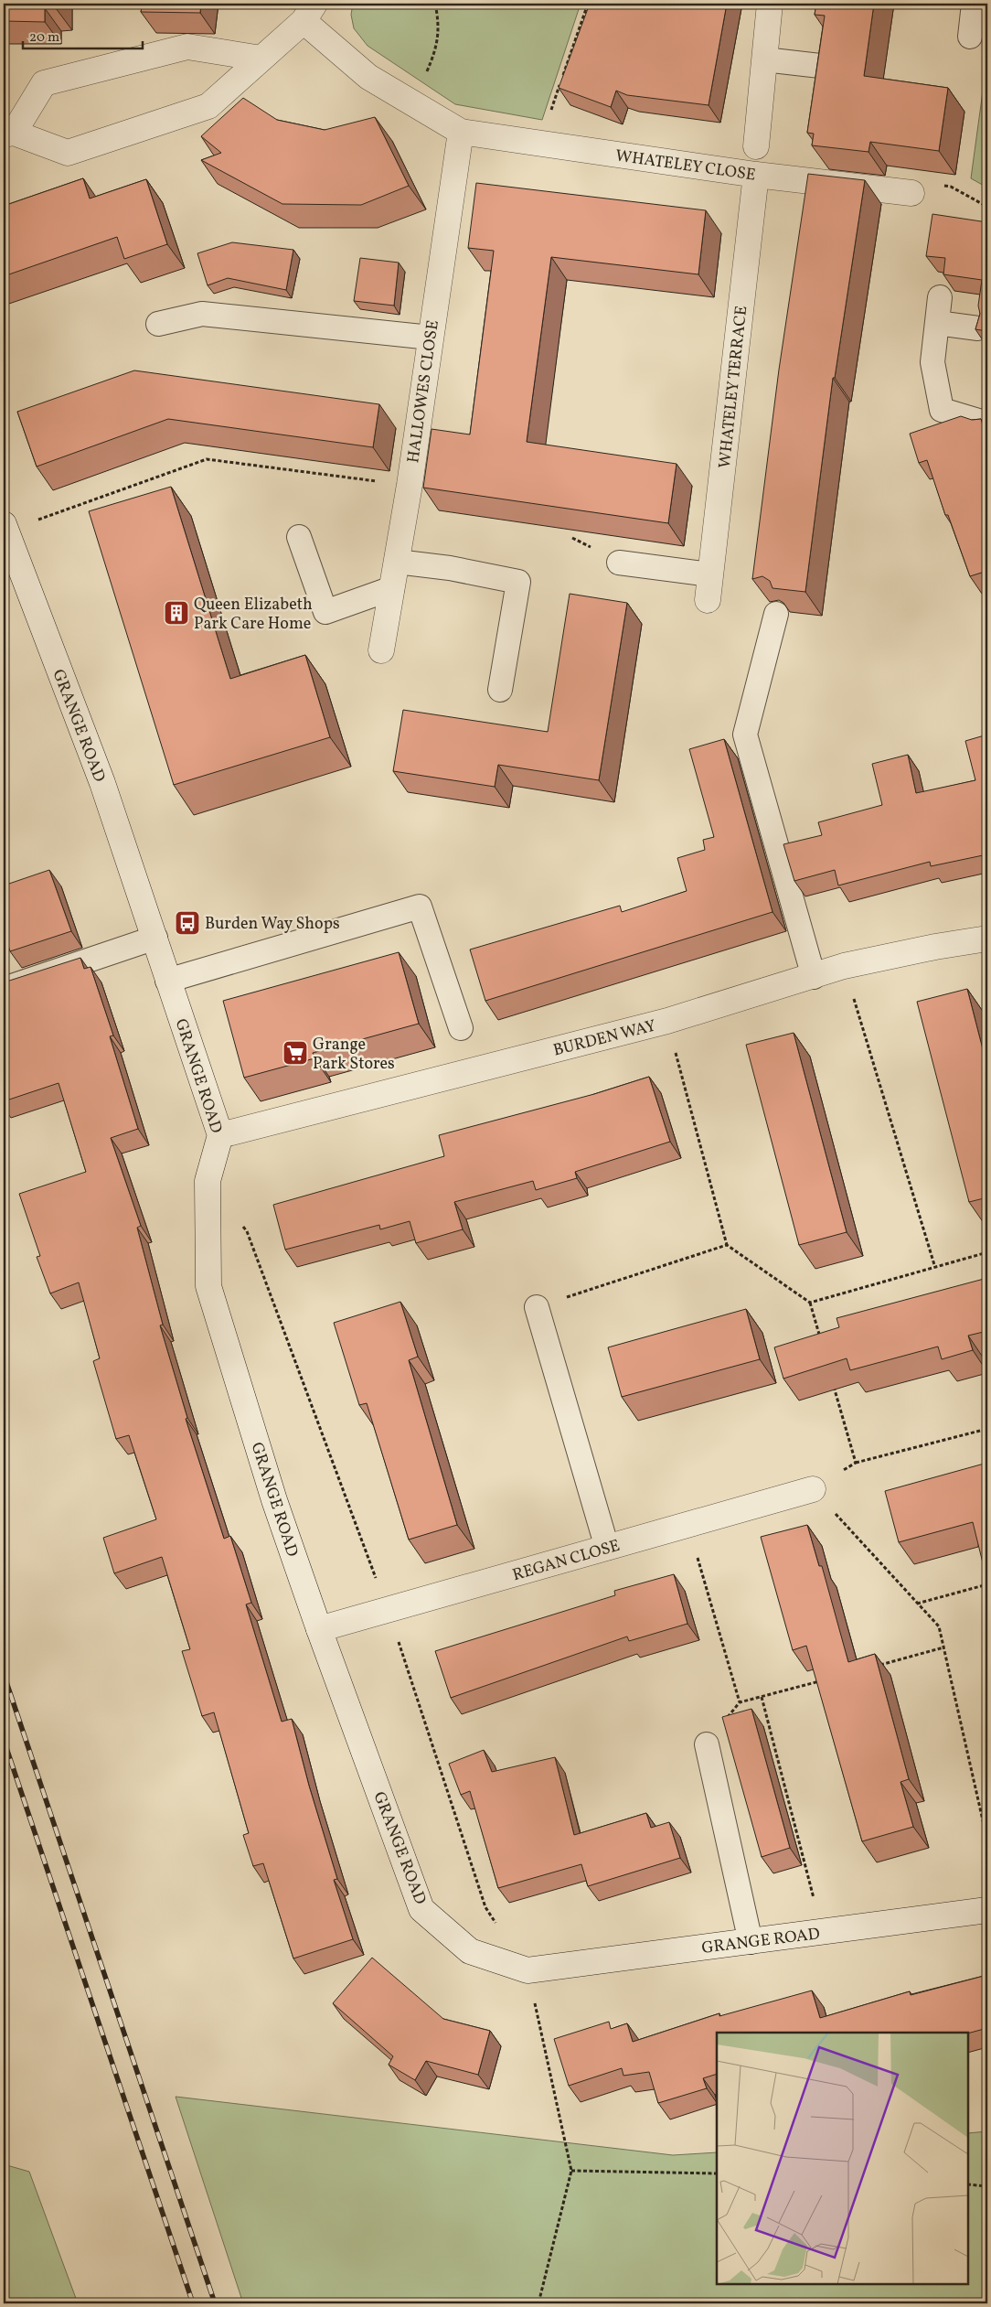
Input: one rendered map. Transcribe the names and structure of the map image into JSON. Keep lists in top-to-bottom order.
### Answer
{
  "streets": {
    "street": [
      "WHATELEY CLOSE",
      "WHATELEY TERRACE",
      "HALLOWES CLOSE",
      "GRANGE ROAD",
      "BURDEN WAY",
      "REGAN CLOSE"
    ]
  },
  "crossings": [
    ["WHATELEY CLOSE", "WHATELEY TERRACE"],
    ["WHATELEY CLOSE", "HALLOWES CLOSE"],
    ["GRANGE ROAD", "BURDEN WAY"],
    ["GRANGE ROAD", "REGAN CLOSE"]
  ],
  "places": {
    "building": ["Queen Elizabeth Park Care Home"],
    "bus stop": ["Burden Way Shops"],
    "supermarket": ["Grange Park Stores"]
  },
  "scale_bar": "20 m"
}
